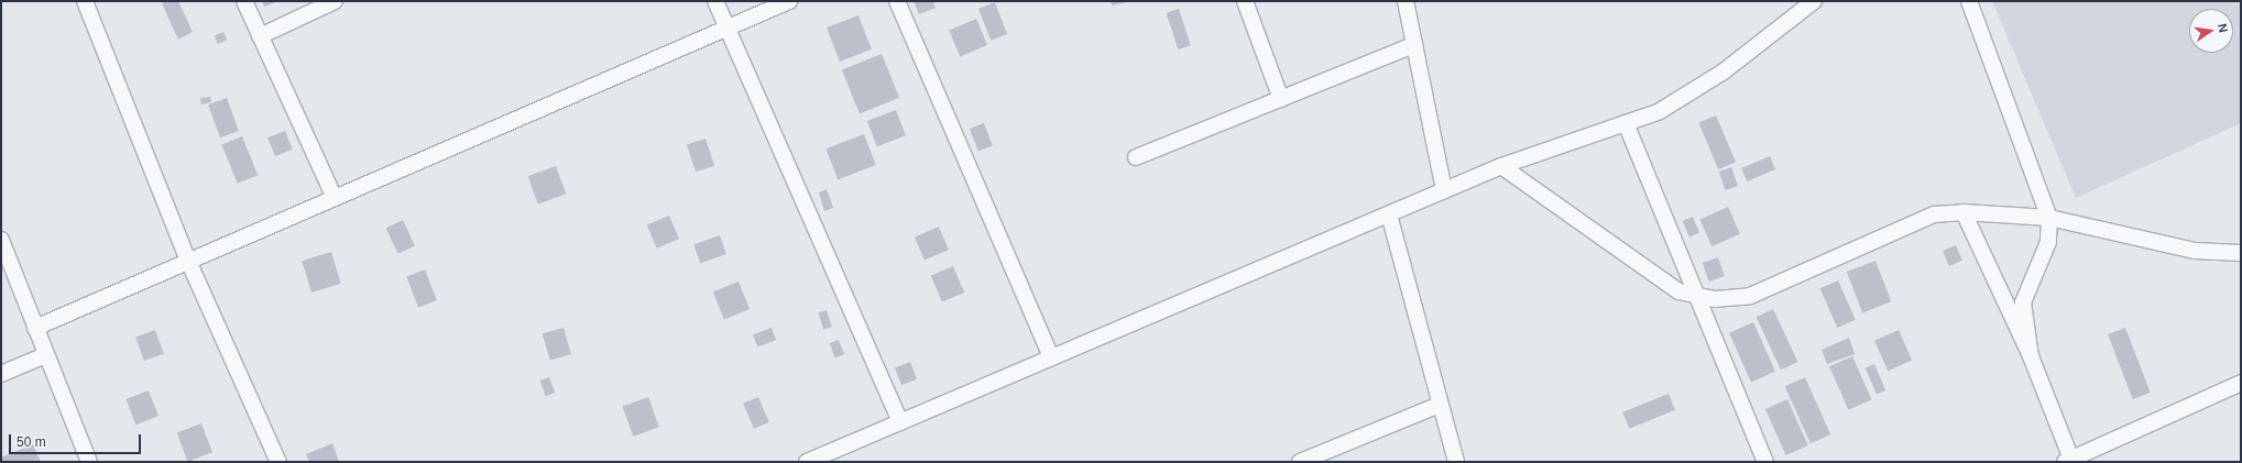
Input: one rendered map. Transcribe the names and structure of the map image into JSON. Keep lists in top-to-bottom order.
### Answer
{
  "scale_bar": "50 m",
  "north": "right"
}
